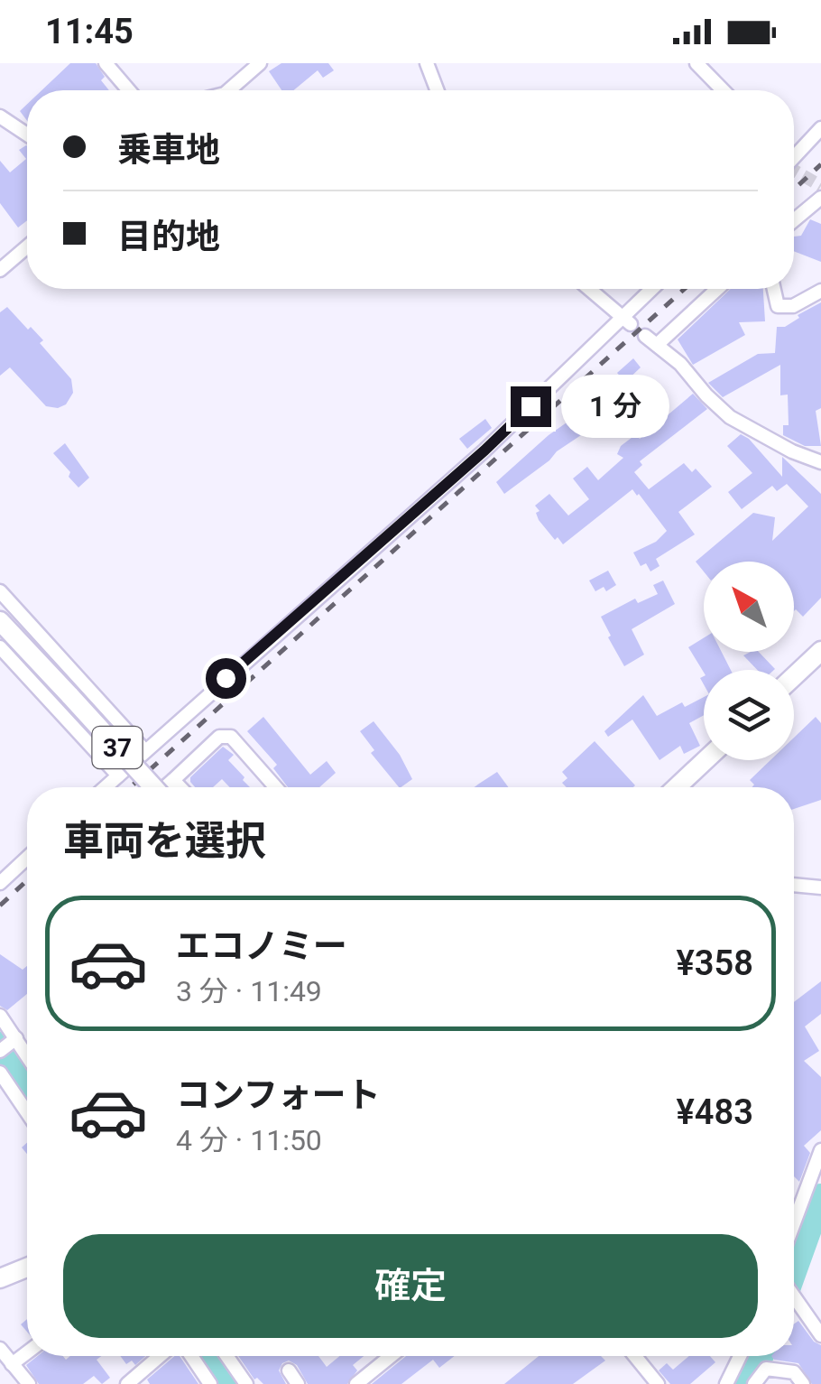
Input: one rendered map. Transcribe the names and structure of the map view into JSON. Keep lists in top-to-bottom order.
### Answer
{
  "streets": {
    "main road": ["37"]
  },
  "north": "top left",
  "page": {
    "status": "11:45",
    "banner": ["乗車地", "目的地"],
    "bubble": "1 分",
    "heading": "車両を選択",
    "list": [
      {
        "name": "エコノミー",
        "note": "3 分 · 11:49",
        "value": "¥358"
      },
      {
        "name": "コンフォート",
        "note": "4 分 · 11:50",
        "value": "¥483"
      }
    ],
    "buttons": "確定"
  }
}
